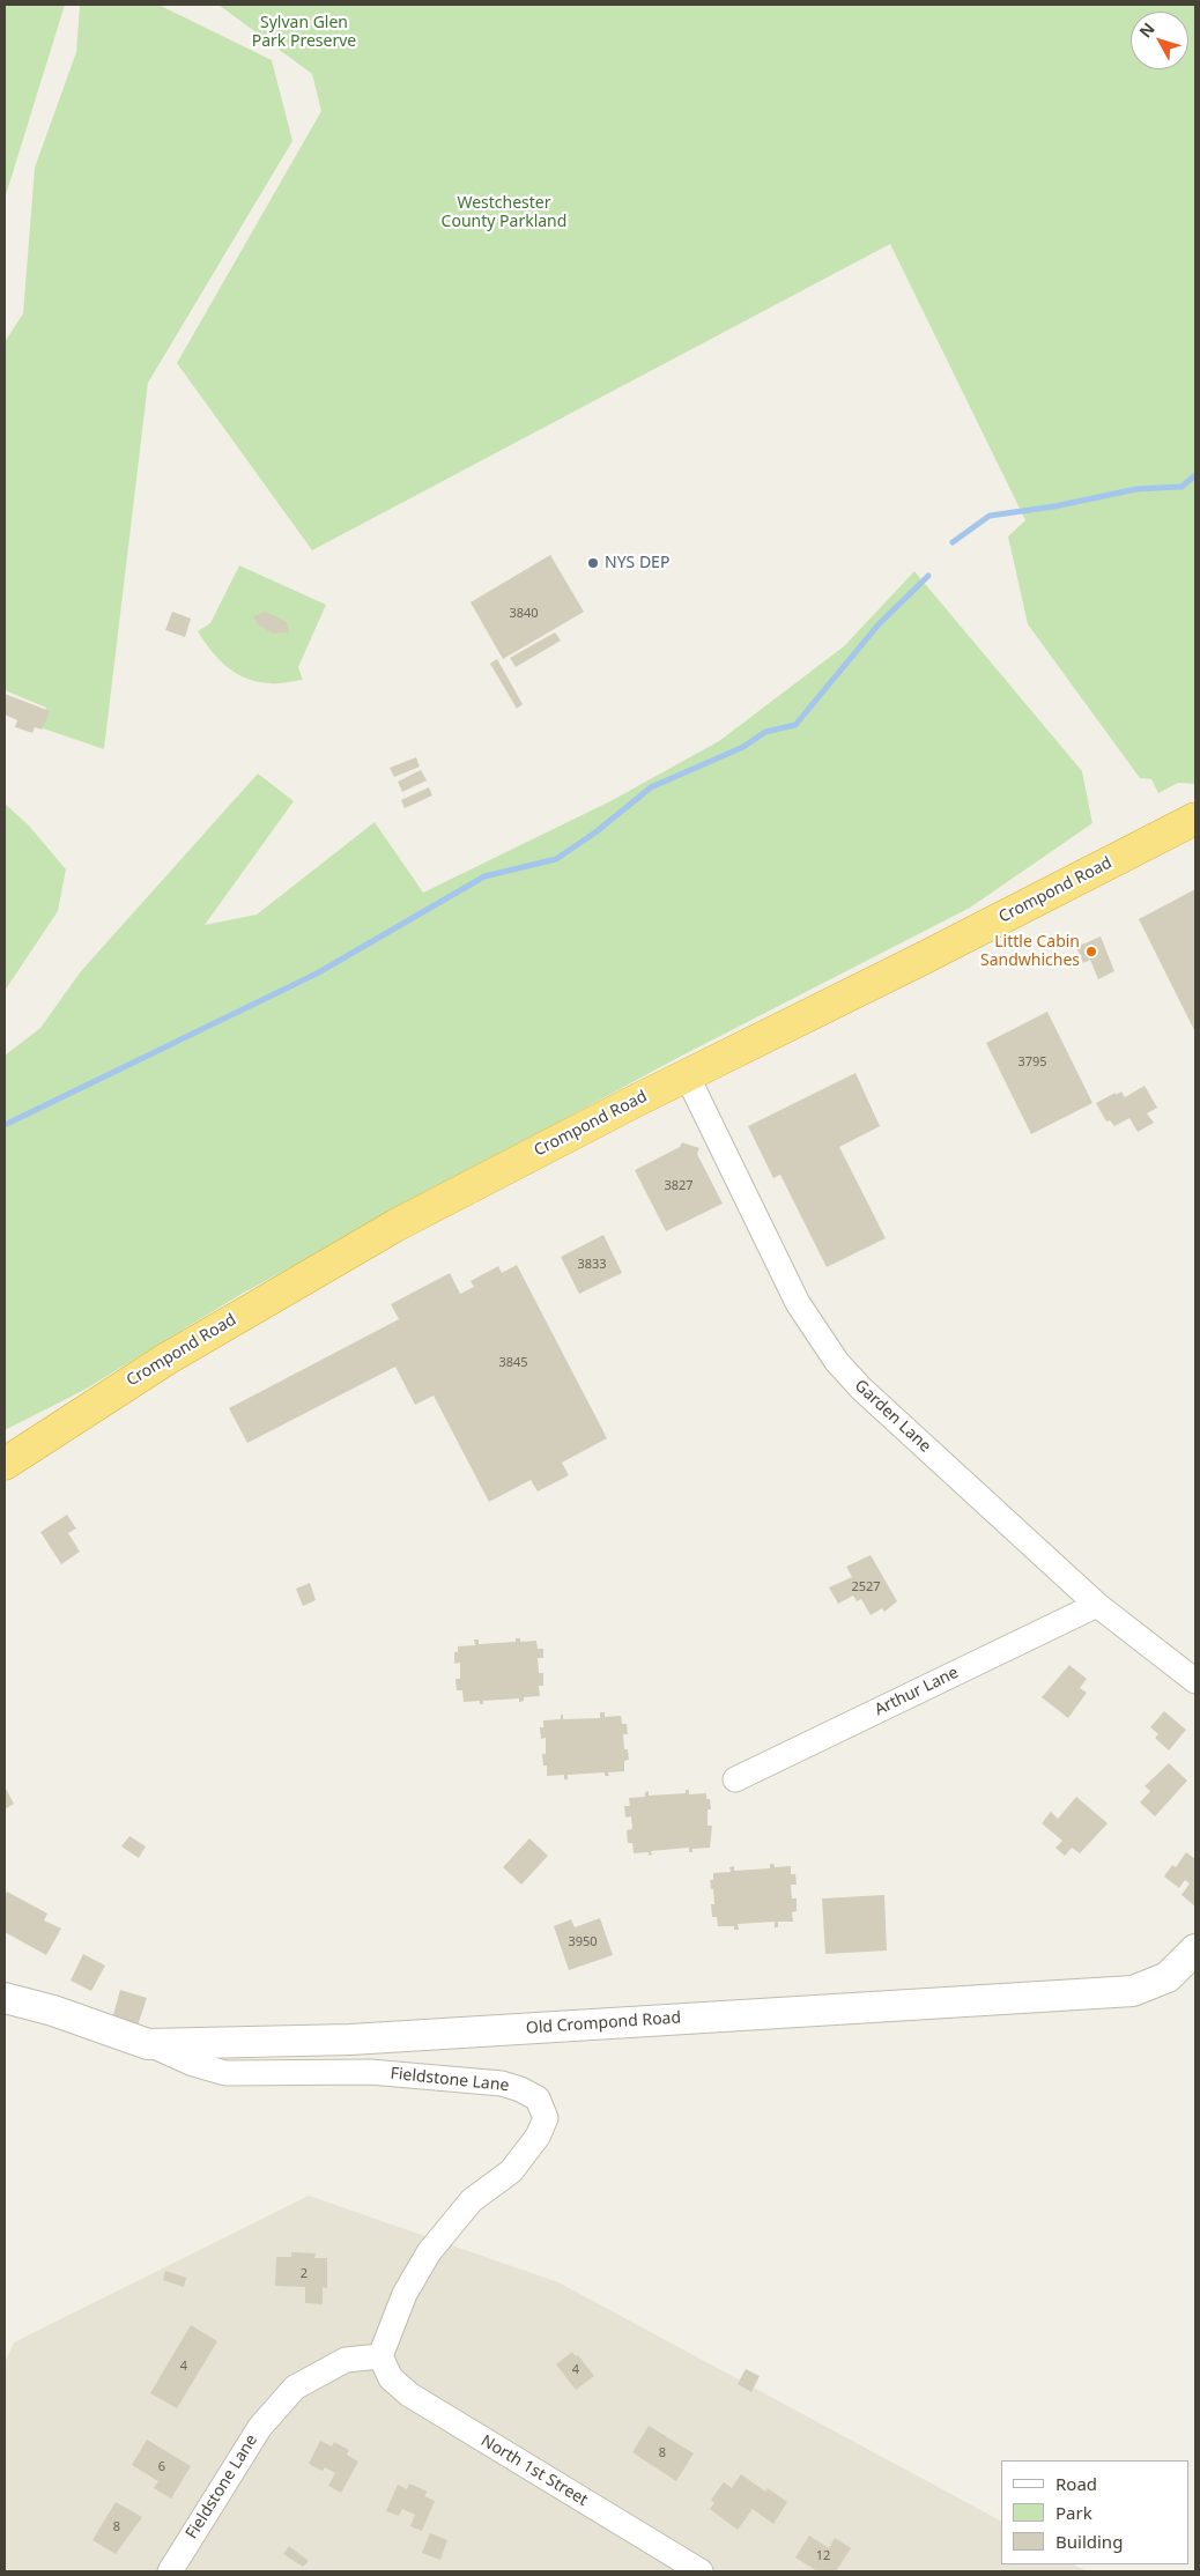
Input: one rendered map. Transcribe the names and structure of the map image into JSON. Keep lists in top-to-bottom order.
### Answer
{
  "streets": {
    "highway": ["Crompond Road"],
    "street": [
      "Garden Lane",
      "Arthur Lane",
      "Old Crompond Road",
      "Fieldstone Lane",
      "North 1st Street"
    ]
  },
  "crossings": [
    ["Crompond Road", "Garden Lane"],
    ["Garden Lane", "Arthur Lane"],
    ["Old Crompond Road", "Fieldstone Lane"],
    ["Fieldstone Lane", "North 1st Street"]
  ],
  "parks": ["Sylvan Glen Park Preserve", "Westchester County Parkland"],
  "places": ["NYS DEP", "Little Cabin Sandwhiches"],
  "house_numbers": [
    "3840",
    "3795",
    "3827",
    "3833",
    "3845",
    "2527",
    "3950",
    "2",
    "4",
    "4",
    "8",
    "6",
    "8",
    "12"
  ],
  "legend": ["Road", "Park", "Building"],
  "north": "top left"
}
